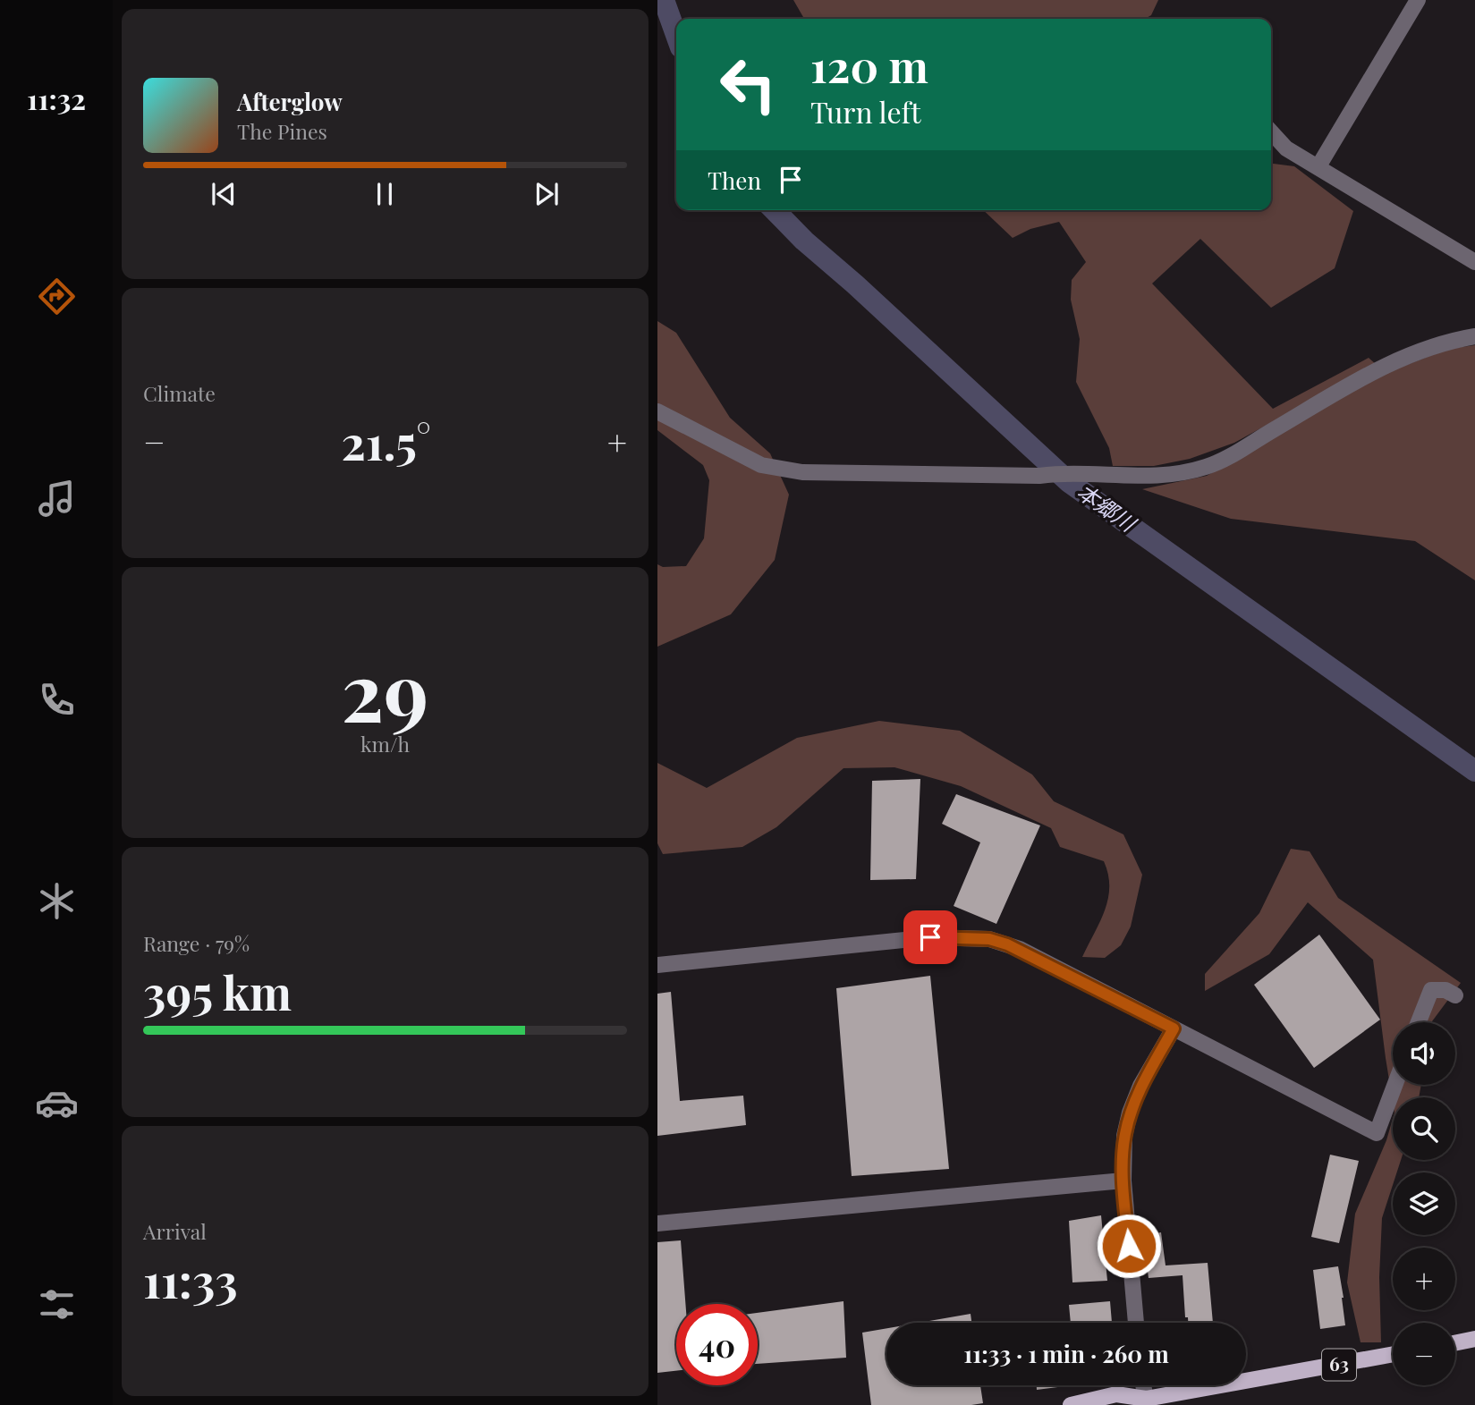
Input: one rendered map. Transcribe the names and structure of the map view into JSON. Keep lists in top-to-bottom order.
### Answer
{
  "streets": {
    "main road": ["63"]
  },
  "water": ["本郷川"],
  "page": {
    "tabs": "11:32",
    "turn": ["120 m", "Turn left"],
    "song": ["Afterglow", "The Pines"],
    "then": "Then",
    "tile": [
      "Climate",
      ["29", "km/h"],
      ["Range · 79%", "395 km"],
      ["Arrival", "11:33"]
    ],
    "heat": ["−", "21.5°", "+"],
    "map_buttons": ["+", "−"],
    "limit": "40",
    "trip": "11:33 · 1 min · 260 m"
  }
}
